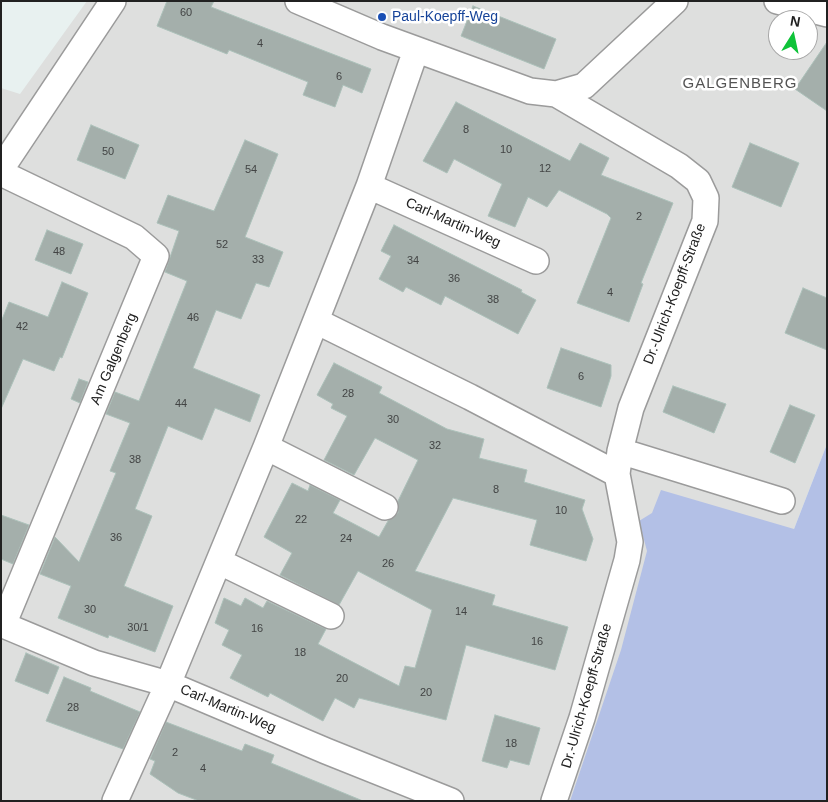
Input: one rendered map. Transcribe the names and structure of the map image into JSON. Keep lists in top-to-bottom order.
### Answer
{
  "streets": {
    "street": ["Carl-Martin-Weg", "Dr.-Ulrich-Koepff-Straße", "Am Galgenberg"]
  },
  "crossings": [
    ["Carl-Martin-Weg", "Am Galgenberg"]
  ],
  "districts": ["GALGENBERG"],
  "places": ["Paul-Koepff-Weg"],
  "house_numbers": [
    "60",
    "4",
    "6",
    "8",
    "10",
    "50",
    "12",
    "54",
    "2",
    "52",
    "48",
    "33",
    "34",
    "36",
    "4",
    "38",
    "46",
    "42",
    "6",
    "28",
    "44",
    "30",
    "32",
    "38",
    "8",
    "10",
    "22",
    "36",
    "24",
    "26",
    "30",
    "14",
    "30/1",
    "16",
    "16",
    "18",
    "20",
    "20",
    "28",
    "18",
    "2",
    "4"
  ],
  "north": "top"
}
